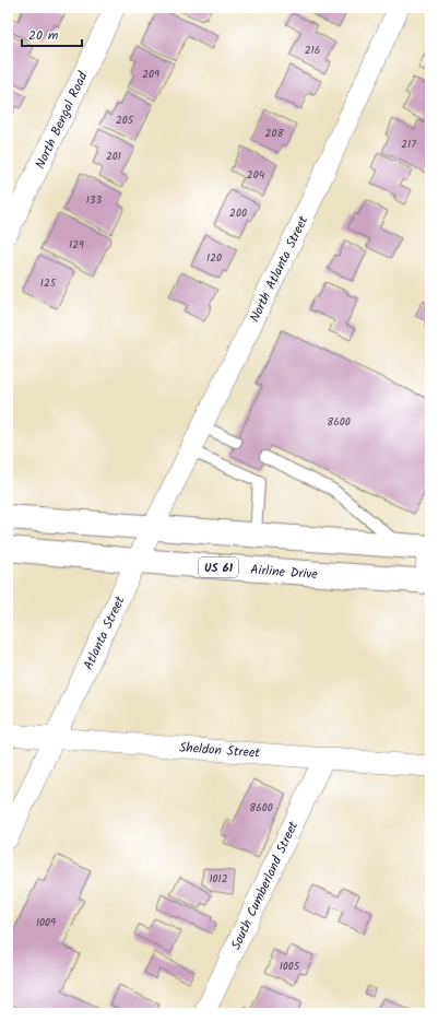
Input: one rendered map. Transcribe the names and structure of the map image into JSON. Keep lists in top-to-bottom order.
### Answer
{
  "streets": {
    "highway": ["US 61", "Airline Drive"],
    "street": [
      "North Bengal Road",
      "North Atlanta Street",
      "Atlanta Street",
      "Sheldon Street",
      "South Cumberland Street"
    ]
  },
  "crossings": [
    ["North Atlanta Street", "Atlanta Street"],
    ["Airline Drive", "Atlanta Street"],
    ["Atlanta Street", "Sheldon Street"],
    ["Sheldon Street", "South Cumberland Street"]
  ],
  "house_numbers": [
    "216",
    "209",
    "205",
    "208",
    "217",
    "201",
    "204",
    "133",
    "200",
    "129",
    "120",
    "125",
    "8600",
    "8600",
    "1012",
    "1009",
    "1005"
  ],
  "scale_bar": "20 m"
}
